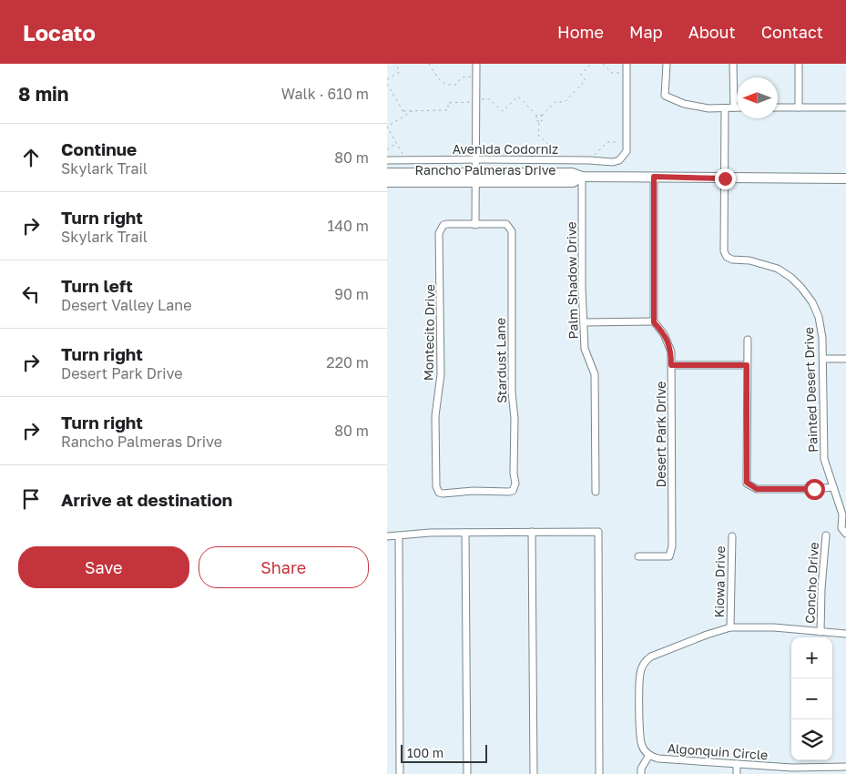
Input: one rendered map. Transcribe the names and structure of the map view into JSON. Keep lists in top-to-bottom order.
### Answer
{
  "streets": {
    "street": [
      "Avenida Codorniz",
      "Rancho Palmeras Drive",
      "Palm Shadow Drive",
      "Montecito Drive",
      "Stardust Lane",
      "Painted Desert Drive",
      "Desert Park Drive",
      "Kiowa Drive",
      "Concho Drive",
      "Algonquin Circle"
    ]
  },
  "crossings": [
    ["Rancho Palmeras Drive", "Palm Shadow Drive"],
    ["Rancho Palmeras Drive", "Painted Desert Drive"],
    ["Montecito Drive", "Stardust Lane"],
    ["Kiowa Drive", "Algonquin Circle"],
    ["Concho Drive", "Algonquin Circle"]
  ],
  "scale_bar": "100 m",
  "north": "left",
  "page": {
    "header": "Locato",
    "nav": [
      "Home",
      "Map",
      "About",
      "Contact"
    ],
    "heading": ["8 min", "Walk · 610 m"],
    "list": [
      ["Continue", "Skylark Trail", "80 m"],
      ["Turn right", "Skylark Trail", "140 m"],
      ["Turn left", "Desert Valley Lane", "90 m"],
      ["Turn right", "Desert Park Drive", "220 m"],
      ["Turn right", "Rancho Palmeras Drive", "80 m"],
      "Arrive at destination"
    ],
    "buttons": ["Save", "Share"],
    "map_buttons": ["+", "−"],
    "scale": "100 m"
  }
}
